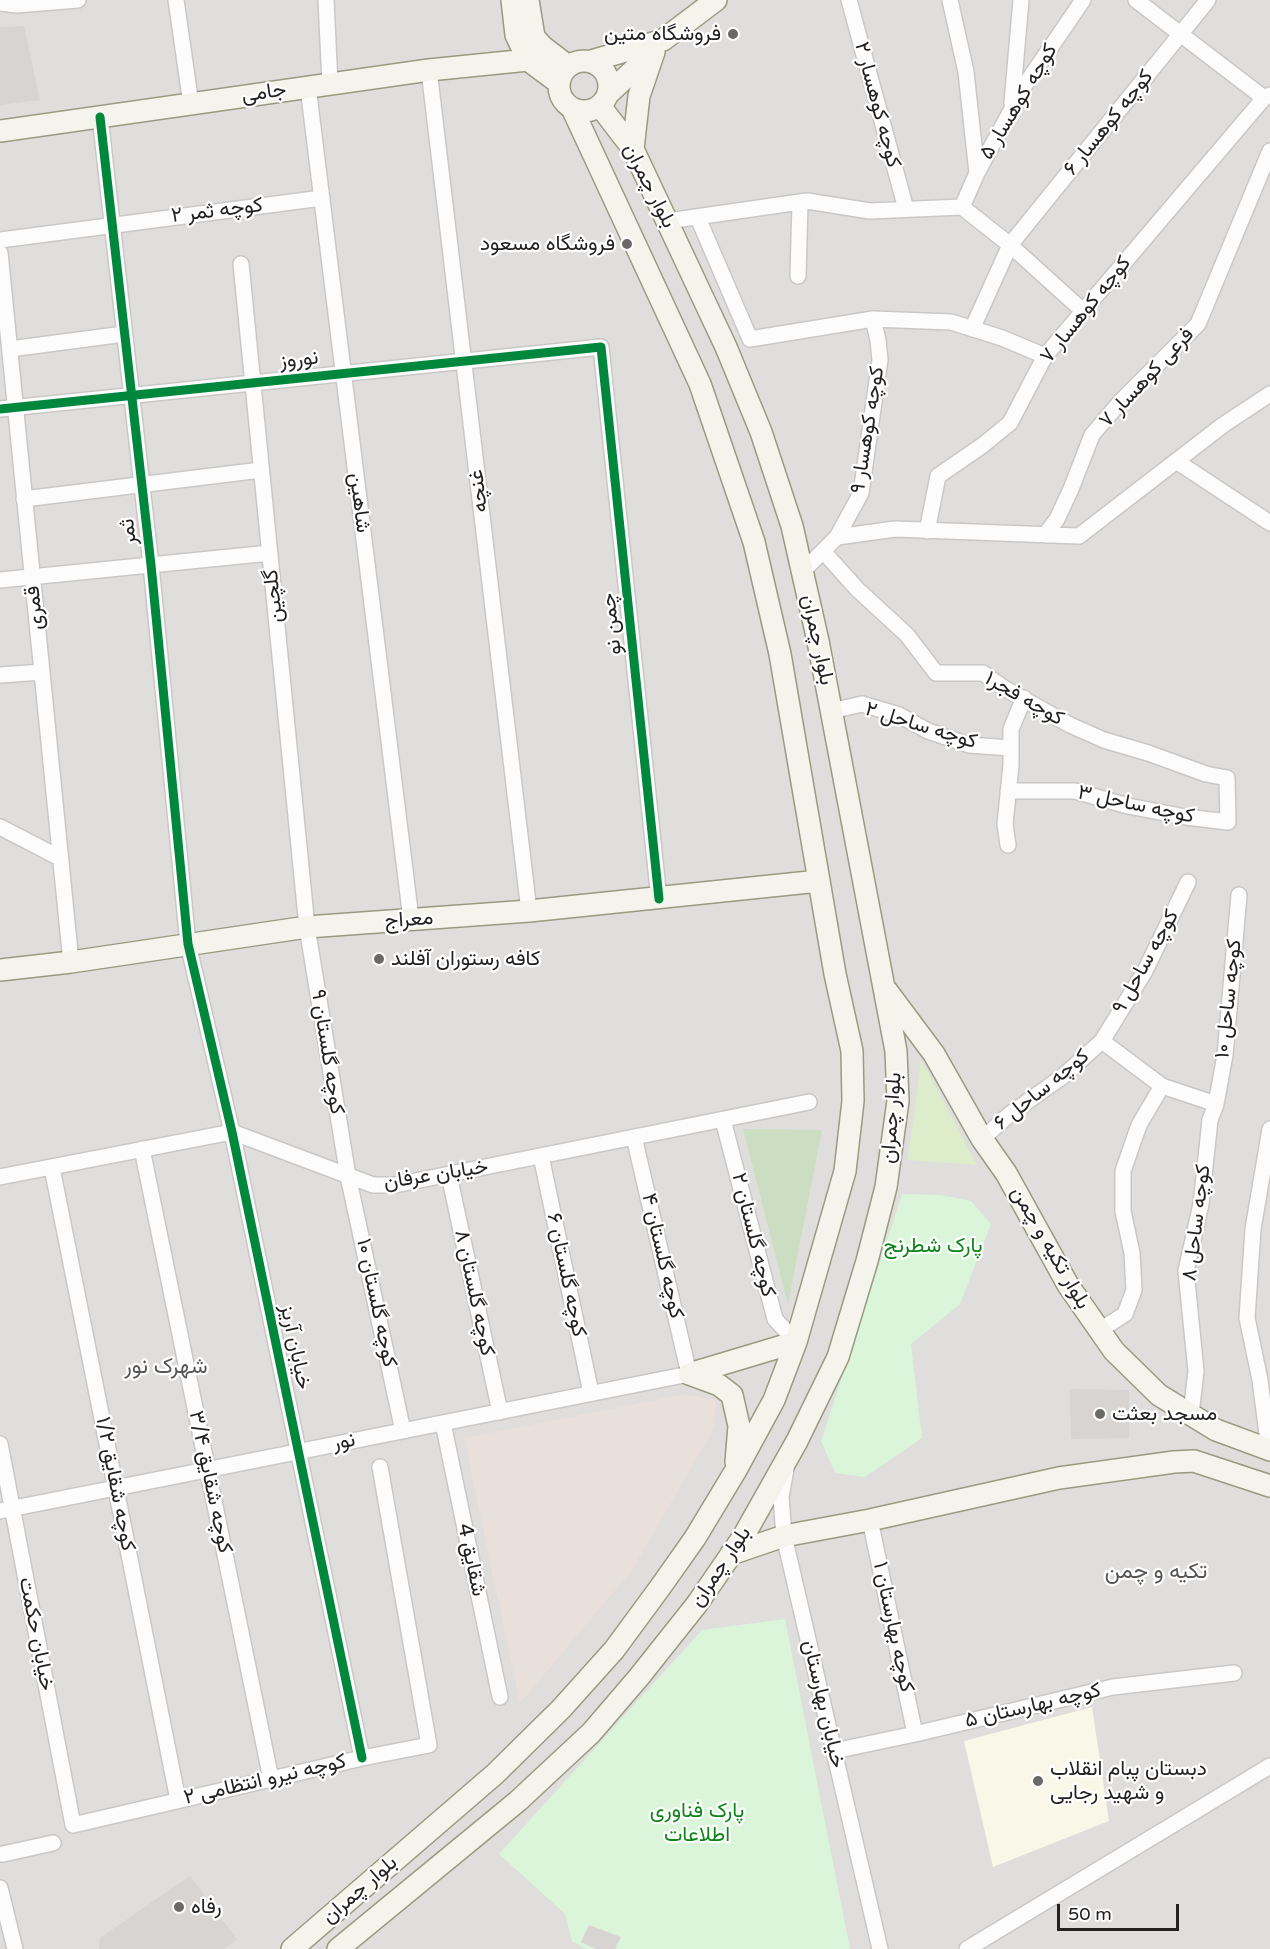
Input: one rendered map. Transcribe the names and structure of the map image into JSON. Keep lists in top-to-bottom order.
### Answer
{
  "streets": {
    "main road": [
      "جامی",
      "بلوار چمران",
      "معراج",
      "بلوار تکیه و چمن"
    ],
    "street": [
      "کوچه کوهسار ۵",
      "کوچه کوهسار ۲",
      "کوچه کوهسار ۶",
      "کوچه ثمر ۲",
      "کوچه کوهسار ۷",
      "نوروز",
      "فرعی کوهسار ۷",
      "کوچه کوهسار ۹",
      "غنچه",
      "شاهین",
      "ثمر",
      "گلچین",
      "قمری",
      "چمن نو",
      "کوچه فجر۱",
      "کوچه ساحل ۲",
      "کوچه ساحل ۳",
      "کوچه ساحل ۹",
      "کوچه ساحل ۱۰",
      "کوچه گلستان ۹",
      "کوچه ساحل ۶",
      "خیابان عرفان",
      "کوچه ساحل ۸",
      "کوچه گلستان ۲",
      "کوچه گلستان ۴",
      "کوچه گلستان ۶",
      "کوچه گلستان ۸",
      "کوچه گلستان ۱۰",
      "خیابان آریز",
      "نور",
      "کوچه شقایق ۳/۴",
      "کوچه شقایق ۱/۲",
      "شقایق 4",
      "کوچه بهارستان ۱",
      "خیابان حکمت",
      "خیابان بهارستان",
      "کوچه بهارستان ۵",
      "کوچه نیرو انتظامی ۲"
    ]
  },
  "crossings": [
    ["جامی", "غنچه"],
    ["جامی", "شاهین"],
    ["جامی", "ثمر"],
    ["بلوار چمران", "کوچه کوهسار ۹"],
    ["بلوار چمران", "کوچه ساحل ۲"],
    ["بلوار چمران", "معراج"],
    ["بلوار چمران", "کوچه گلستان ۲"],
    ["بلوار چمران", "بلوار تکیه و چمن"],
    ["بلوار چمران", "خیابان بهارستان"],
    ["کوچه ثمر ۲", "شاهین"],
    ["کوچه ثمر ۲", "ثمر"],
    ["نوروز", "غنچه"],
    ["نوروز", "شاهین"],
    ["نوروز", "ثمر"],
    ["نوروز", "گلچین"],
    ["نوروز", "قمری"],
    ["نوروز", "چمن نو"],
    ["کوچه کوهسار ۹", "کوچه فجر۱"],
    ["غنچه", "معراج"],
    ["شاهین", "معراج"],
    ["ثمر", "معراج"],
    ["ثمر", "خیابان آریز"],
    ["گلچین", "معراج"],
    ["گلچین", "کوچه گلستان ۹"],
    ["قمری", "معراج"],
    ["چمن نو", "معراج"],
    ["کوچه فجر۱", "کوچه ساحل ۳"],
    ["معراج", "کوچه گلستان ۹"],
    ["معراج", "خیابان آریز"],
    ["کوچه ساحل ۹", "کوچه ساحل ۶"],
    ["کوچه ساحل ۱۰", "کوچه ساحل ۸"],
    ["کوچه گلستان ۹", "خیابان عرفان"],
    ["کوچه گلستان ۹", "کوچه گلستان ۱۰"],
    ["کوچه ساحل ۶", "بلوار تکیه و چمن"],
    ["خیابان عرفان", "کوچه گلستان ۲"],
    ["خیابان عرفان", "کوچه گلستان ۴"],
    ["خیابان عرفان", "کوچه گلستان ۶"],
    ["خیابان عرفان", "کوچه گلستان ۸"],
    ["خیابان عرفان", "کوچه گلستان ۱۰"],
    ["خیابان عرفان", "خیابان آریز"],
    ["کوچه ساحل ۸", "بلوار تکیه و چمن"],
    ["کوچه گلستان ۴", "نور"],
    ["کوچه گلستان ۶", "نور"],
    ["کوچه گلستان ۸", "نور"],
    ["کوچه گلستان ۱۰", "نور"],
    ["خیابان آریز", "نور"],
    ["خیابان آریز", "کوچه نیرو انتظامی ۲"],
    ["نور", "کوچه شقایق ۳/۴"],
    ["نور", "کوچه شقایق ۱/۲"],
    ["نور", "شقایق 4"],
    ["نور", "خیابان حکمت"],
    ["کوچه شقایق ۳/۴", "کوچه نیرو انتظامی ۲"],
    ["کوچه شقایق ۱/۲", "کوچه نیرو انتظامی ۲"],
    ["کوچه بهارستان ۱", "کوچه بهارستان ۵"],
    ["خیابان حکمت", "کوچه نیرو انتظامی ۲"],
    ["خیابان بهارستان", "کوچه بهارستان ۵"]
  ],
  "districts": ["شهرک نور", "تکیه و چمن"],
  "parks": ["پارک شطرنج", "پارک فناوری اطلاعات"],
  "places": [
    "فروشگاه متین",
    "فروشگاه مسعود",
    "کافه رستوران آفلند",
    "مسجد بعثت",
    "دبستان پبام انقلاب و شهید رجایی",
    "رفاه"
  ],
  "scale_bar": "50 m"
}
